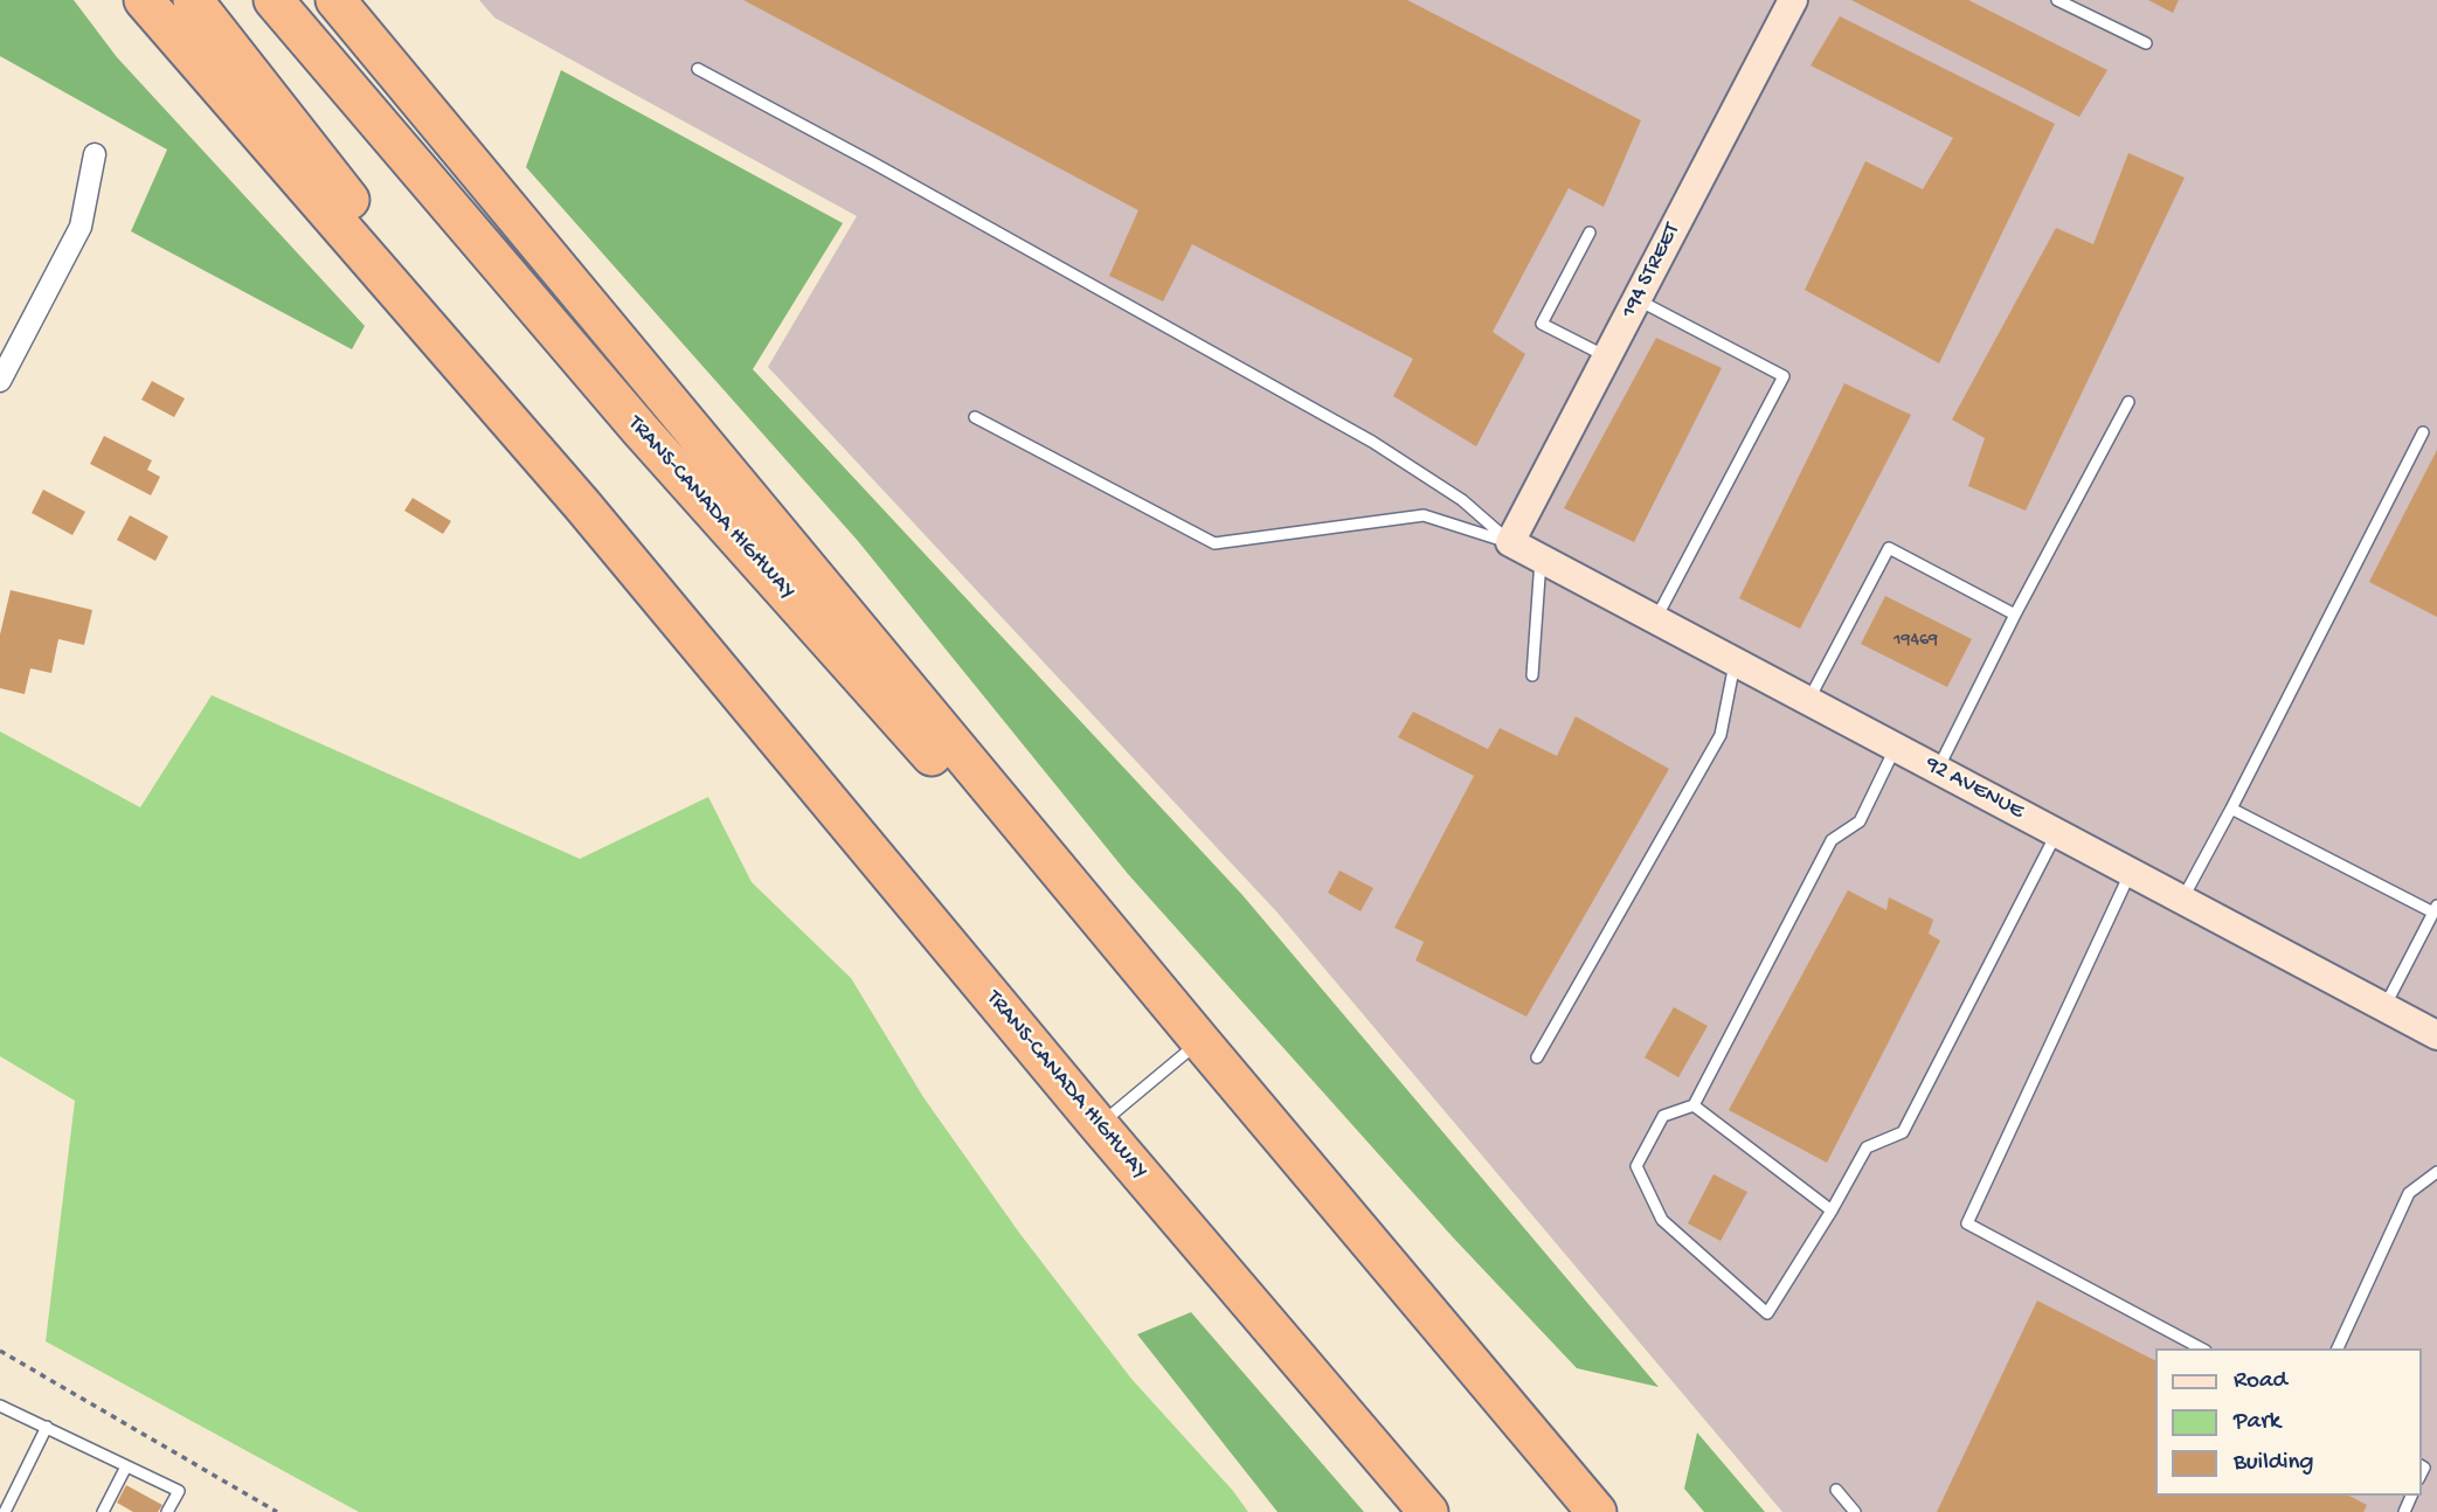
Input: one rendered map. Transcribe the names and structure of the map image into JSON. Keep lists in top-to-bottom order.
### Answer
{
  "streets": {
    "highway": ["TRANS-CANADA HIGHWAY"],
    "street": ["194 STREET", "92 AVENUE"]
  },
  "crossings": [
    ["194 STREET", "92 AVENUE"]
  ],
  "house_numbers": ["19469"],
  "legend": ["Road", "Park", "Building"]
}
